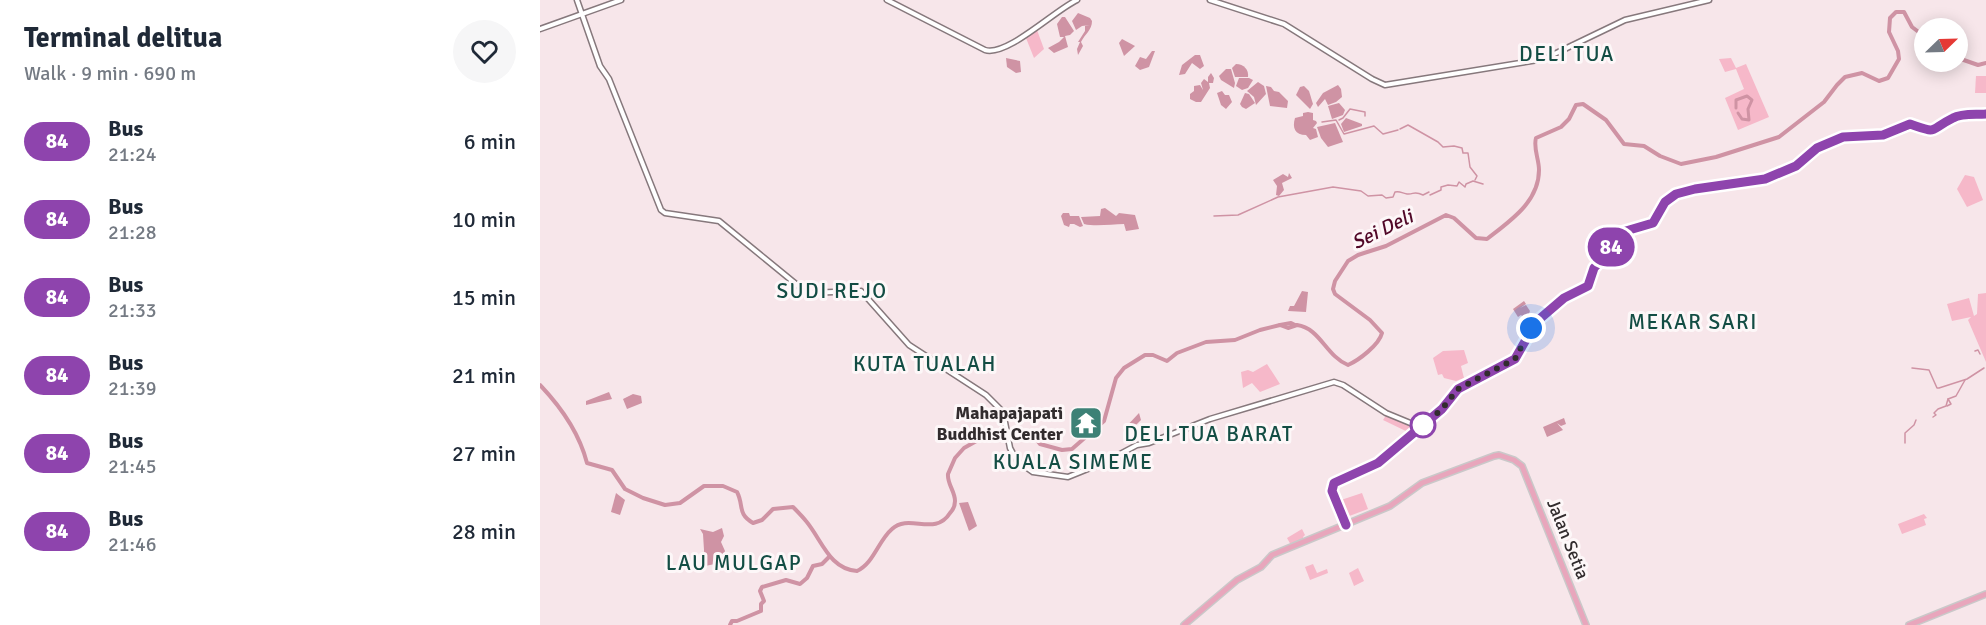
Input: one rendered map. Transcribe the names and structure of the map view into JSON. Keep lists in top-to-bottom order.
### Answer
{
  "streets": {
    "main road": ["Jalan Setia"]
  },
  "districts": [
    "DELI TUA",
    "SUDI REJO",
    "MEKAR SARI",
    "KUTA TUALAH",
    "DELI TUA BARAT",
    "KUALA SIMEME",
    "LAU MULGAP"
  ],
  "water": ["Sei Deli"],
  "places": {
    "temple": ["Mahapajapati Buddhist Center"]
  },
  "lines": ["bus line 84"],
  "north": "top right",
  "page": {
    "heading": ["Terminal delitua", "Walk · 9 min · 690 m"],
    "on_map": "84",
    "list": [
      {
        "mark": "84",
        "name": "Bus",
        "note": "21:24",
        "value": "6 min"
      },
      {
        "mark": "84",
        "name": "Bus",
        "note": "21:28",
        "value": "10 min"
      },
      {
        "mark": "84",
        "name": "Bus",
        "note": "21:33",
        "value": "15 min"
      },
      {
        "mark": "84",
        "name": "Bus",
        "note": "21:39",
        "value": "21 min"
      },
      {
        "mark": "84",
        "name": "Bus",
        "note": "21:45",
        "value": "27 min"
      },
      {
        "mark": "84",
        "name": "Bus",
        "note": "21:46",
        "value": "28 min"
      }
    ]
  }
}
